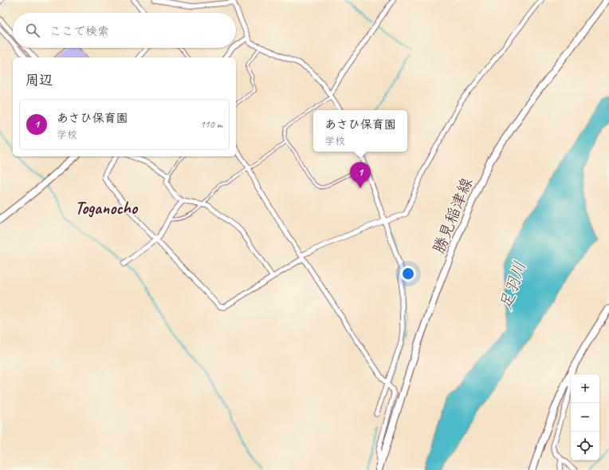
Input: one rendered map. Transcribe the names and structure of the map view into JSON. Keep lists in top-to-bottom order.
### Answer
{
  "streets": {
    "main road": ["勝見稲津線"]
  },
  "districts": ["Toganocho"],
  "water": ["足羽川"],
  "page": {
    "search": "ここで検索",
    "heading": "周辺",
    "list": [
      {
        "mark": "1",
        "name": "あさひ保育園",
        "note": "学校",
        "value": "110 m"
      }
    ],
    "popup": ["あさひ保育園", "学校"],
    "pins": "1",
    "map_buttons": ["+", "−"]
  }
}
